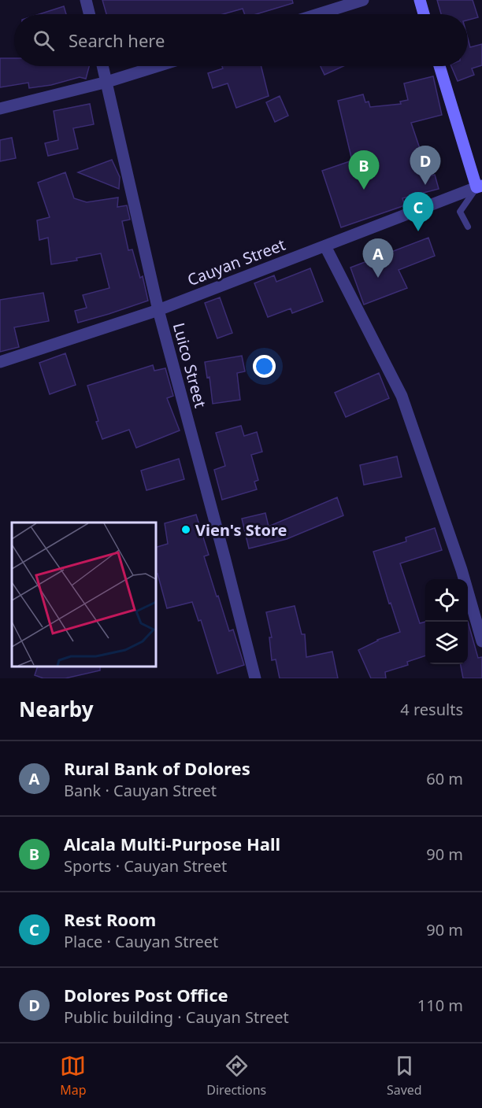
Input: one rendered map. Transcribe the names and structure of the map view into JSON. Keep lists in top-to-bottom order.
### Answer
{
  "streets": {
    "street": ["Cauyan Street", "Luico Street"]
  },
  "crossings": [
    ["Cauyan Street", "Luico Street"]
  ],
  "places": ["Vien's Store"],
  "page": {
    "search": "Search here",
    "pins": [
      "D",
      "B",
      "C",
      "A"
    ],
    "heading": ["Nearby", "4 results"],
    "list": [
      {
        "mark": "A",
        "name": "Rural Bank of Dolores",
        "note": "Bank · Cauyan Street",
        "value": "60 m"
      },
      {
        "mark": "B",
        "name": "Alcala Multi-Purpose Hall",
        "note": "Sports · Cauyan Street",
        "value": "90 m"
      },
      {
        "mark": "C",
        "name": "Rest Room",
        "note": "Place · Cauyan Street",
        "value": "90 m"
      },
      {
        "mark": "D",
        "name": "Dolores Post Office",
        "note": "Public building · Cauyan Street",
        "value": "110 m"
      }
    ],
    "nav": ["Map", "Directions", "Saved"]
  }
}
